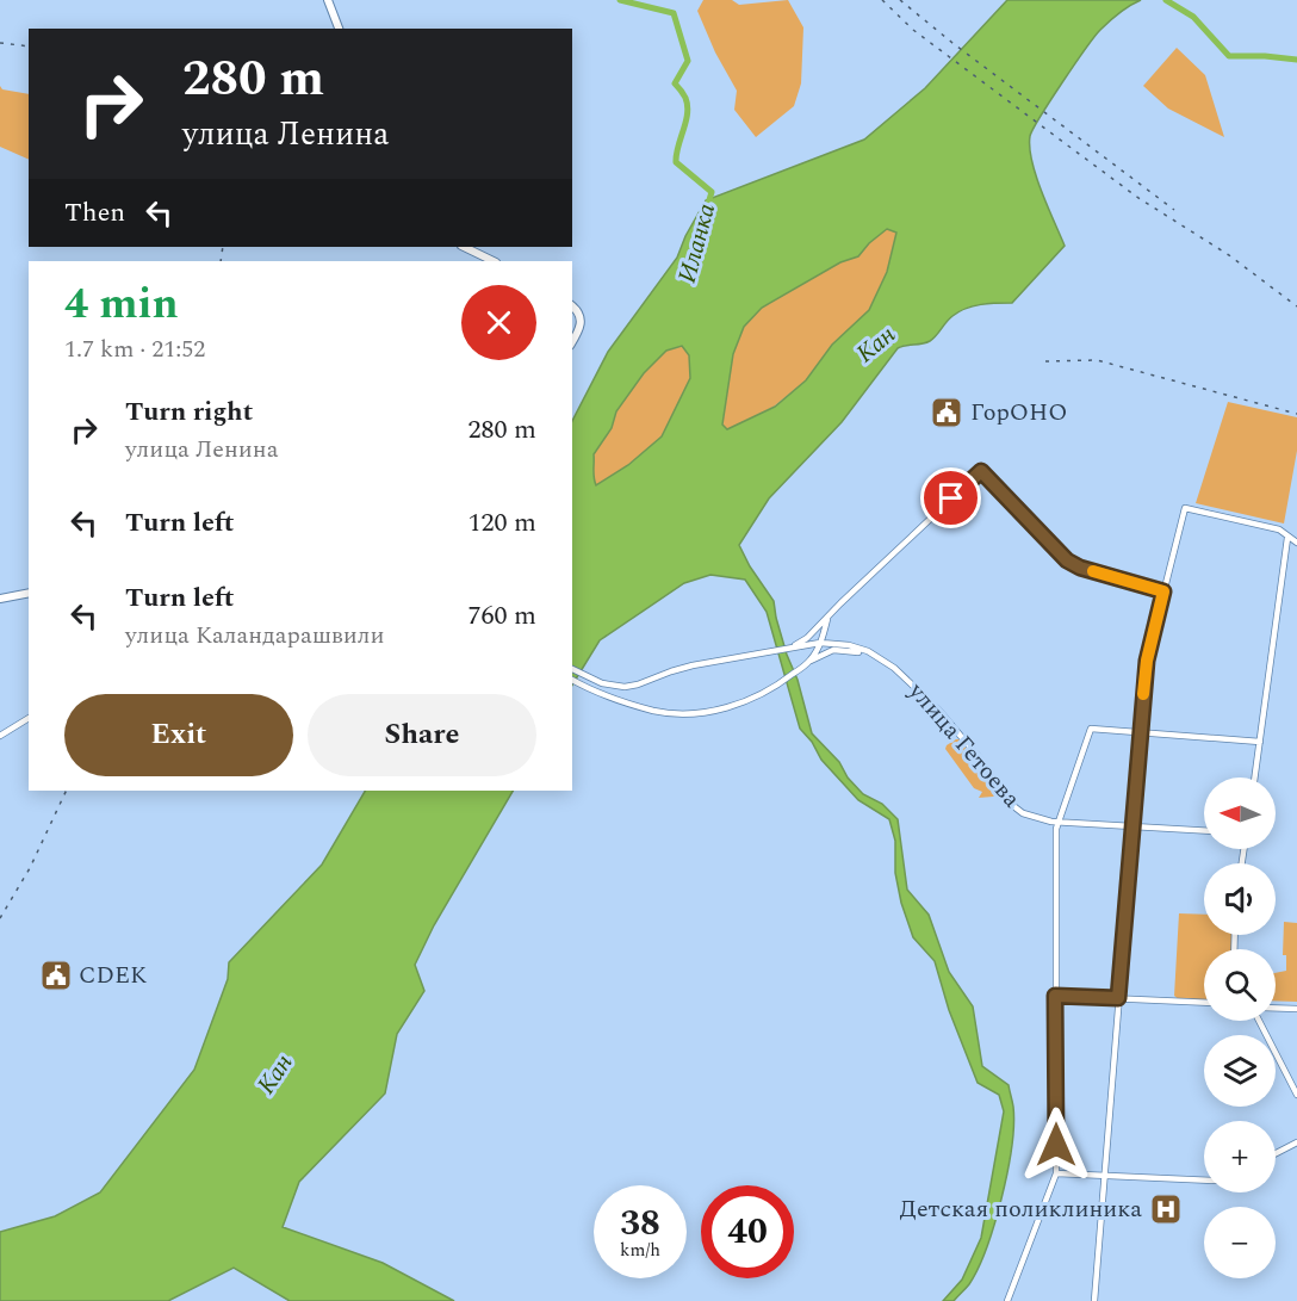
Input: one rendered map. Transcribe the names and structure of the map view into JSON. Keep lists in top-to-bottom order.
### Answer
{
  "streets": {
    "street": ["улица Гетоева"]
  },
  "water": ["Иланка", "Кан"],
  "places": {
    "public building": ["ГорОНО", "CDEK"],
    "hospital": ["Детская поликлиника"]
  },
  "north": "left",
  "page": {
    "turn": ["280 m", "улица Ленина"],
    "then": "Then",
    "heading": ["4 min", "1.7 km · 21:52"],
    "list": [
      {
        "name": "Turn right",
        "note": "улица Ленина",
        "value": "280 m"
      },
      {
        "name": "Turn left",
        "value": "120 m"
      },
      {
        "name": "Turn left",
        "note": "улица Каландарашвили",
        "value": "760 m"
      }
    ],
    "buttons": ["Exit", "Share"],
    "map_buttons": ["+", "−"],
    "speed": "38 km/h",
    "limit": "40"
  }
}
